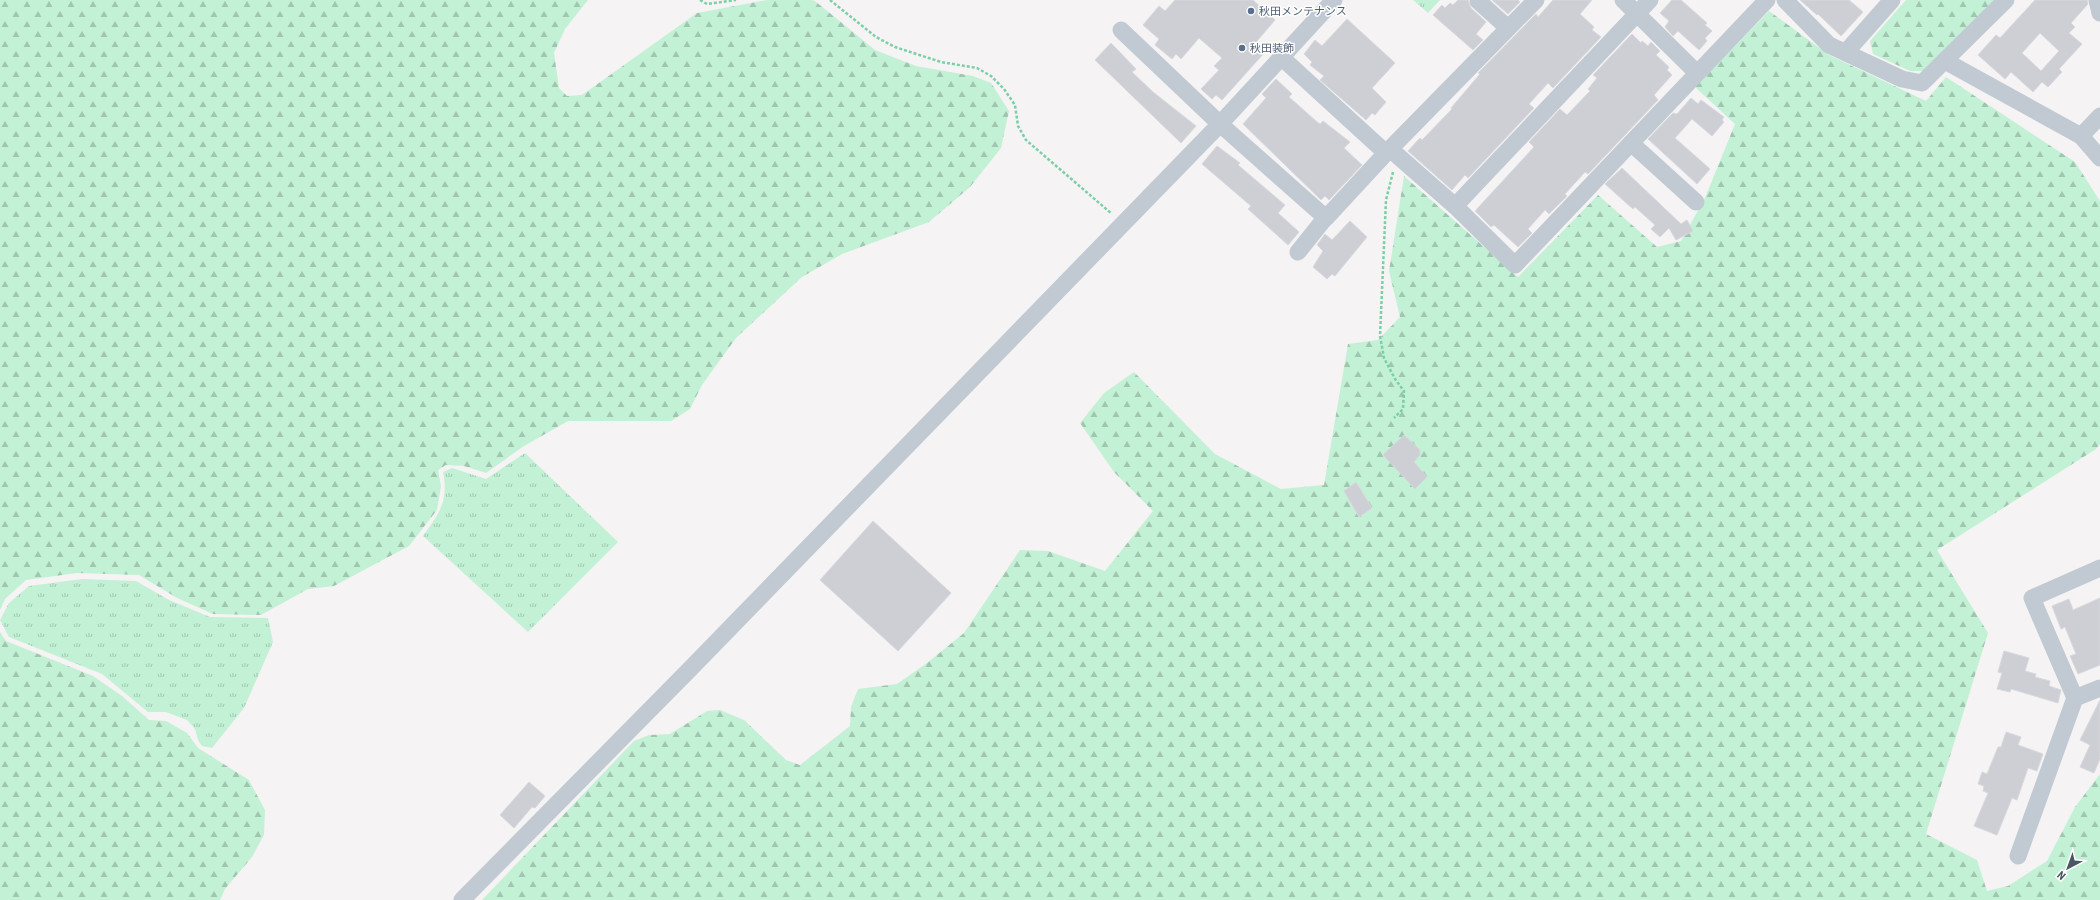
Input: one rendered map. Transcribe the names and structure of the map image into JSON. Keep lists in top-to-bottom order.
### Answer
{
  "places": ["秋田メンテナンス", "秋田装飾"],
  "north": "bottom left"
}
